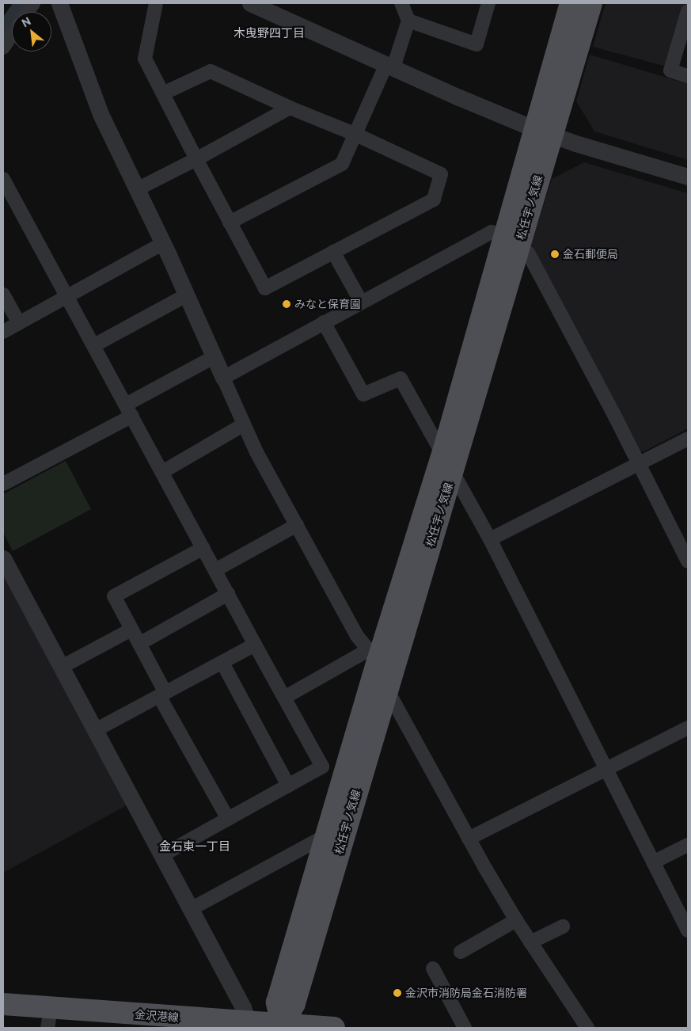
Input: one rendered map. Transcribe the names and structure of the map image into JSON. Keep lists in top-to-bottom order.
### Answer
{
  "streets": {
    "main road": ["松任宇ノ気線", "金沢港線"]
  },
  "crossings": [
    ["松任宇ノ気線", "金沢港線"]
  ],
  "districts": ["木曳野四丁目", "金石東一丁目"],
  "places": ["金石郵便局", "みなと保育園", "金沢市消防局金石消防署"],
  "north": "top left"
}
